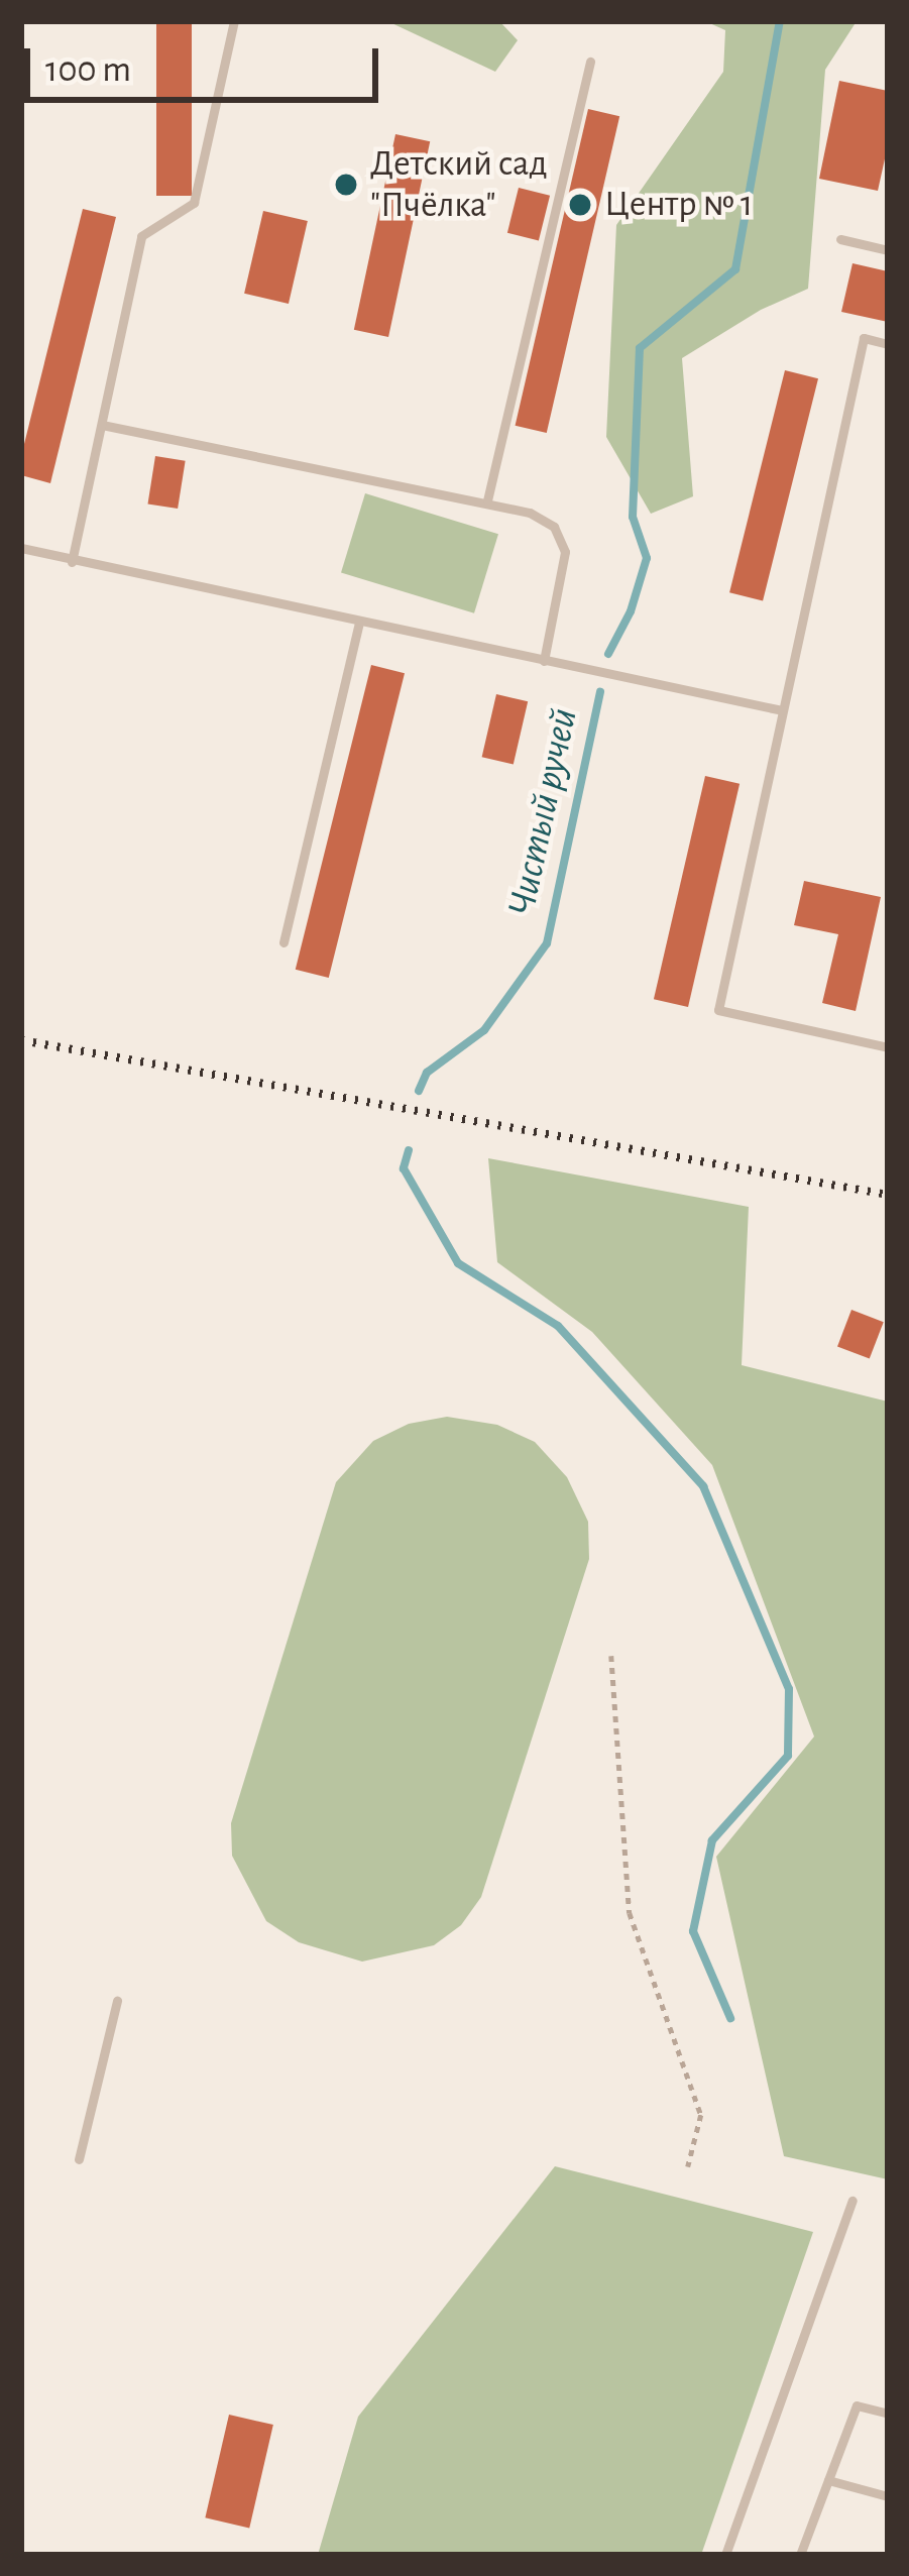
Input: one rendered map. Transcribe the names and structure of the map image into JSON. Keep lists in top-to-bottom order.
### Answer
{
  "water": ["Чистый ручей"],
  "places": ["Детский сад \"Пчёлка\"", "Центр № 1"],
  "scale_bar": "100 m"
}
